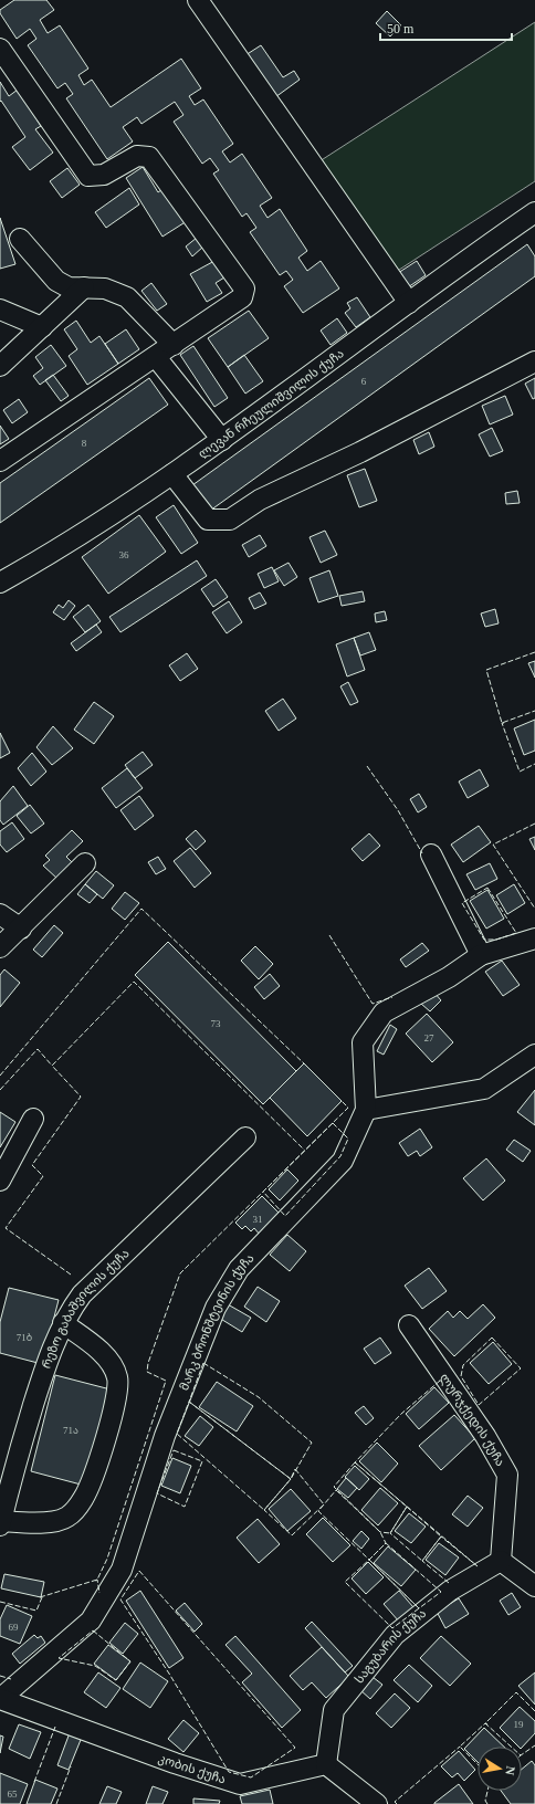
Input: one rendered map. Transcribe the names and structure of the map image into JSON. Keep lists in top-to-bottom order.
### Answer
{
  "streets": {
    "street": [
      "ლევან რჩეულიშვილის ქუჩა",
      "რეზო გაბაშვილის ქუჩა",
      "მარკ ბრონშტეინის ქუჩა",
      "ლურჯქედის ქუჩა",
      "საგუბარის ქუჩა",
      "კობის ქუჩა"
    ]
  },
  "crossings": [
    ["მარკ ბრონშტეინის ქუჩა", "კობის ქუჩა"],
    ["ლურჯქედის ქუჩა", "საგუბარის ქუჩა"],
    ["საგუბარის ქუჩა", "კობის ქუჩა"]
  ],
  "house_numbers": [
    "6",
    "8",
    "36",
    "73",
    "27",
    "31",
    "71ბ",
    "71ა",
    "69",
    "19",
    "65"
  ],
  "scale_bar": "50 m",
  "north": "right"
}
